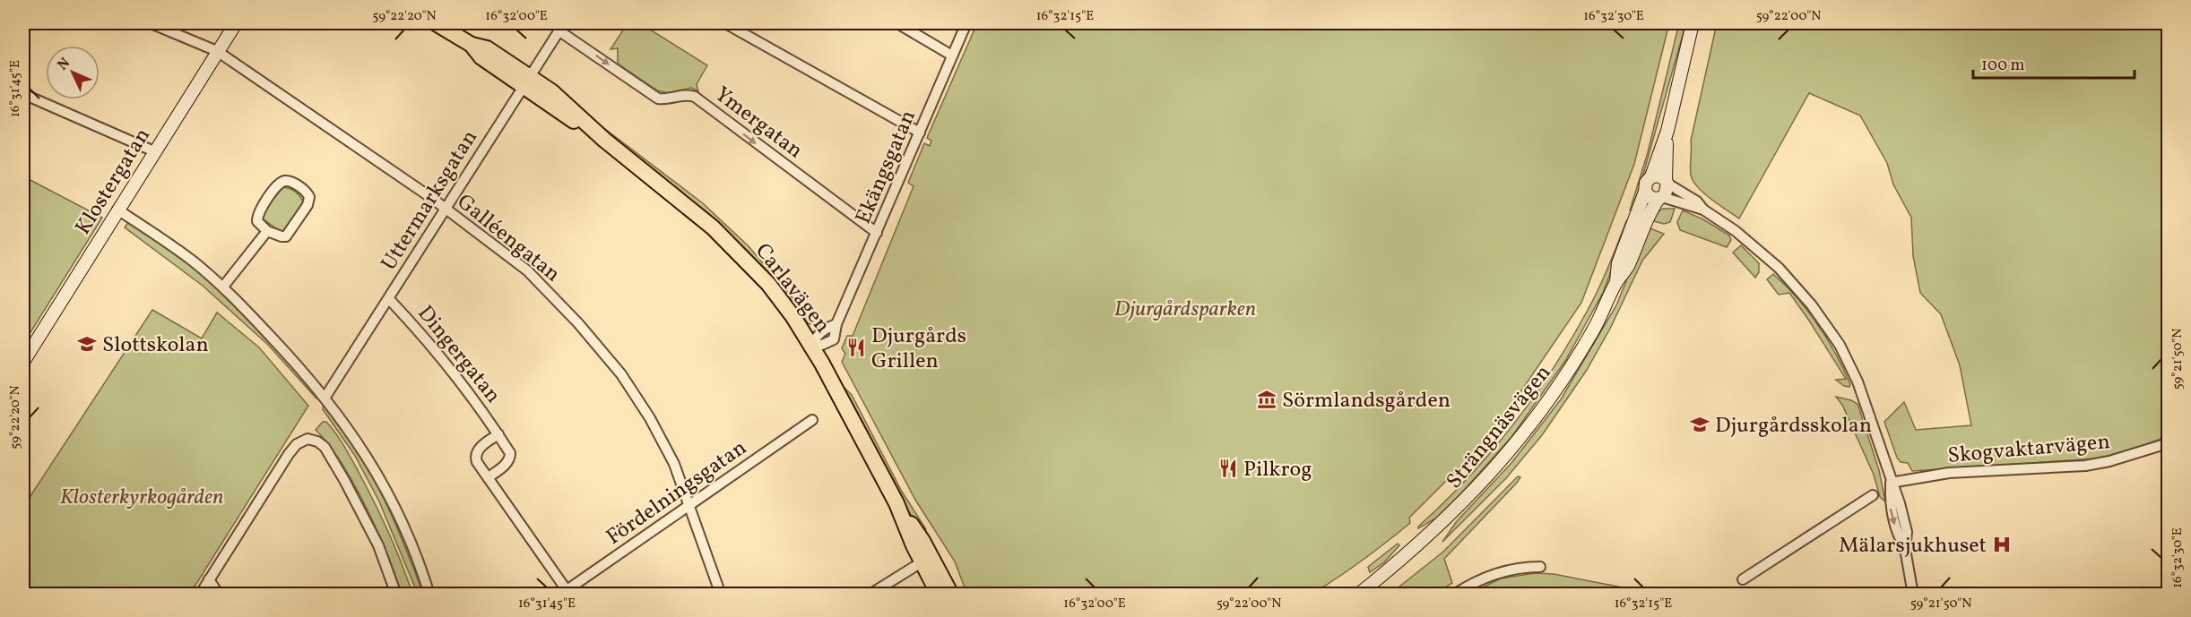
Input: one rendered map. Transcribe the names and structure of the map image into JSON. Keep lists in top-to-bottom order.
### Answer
{
  "streets": {
    "main road": ["Klostergatan", "Carlavägen", "Strängnäsvägen"],
    "street": [
      "Ymergatan",
      "Ekängsgatan",
      "Uttermarksgatan",
      "Galléengatan",
      "Dingergatan",
      "Skogvaktarvägen",
      "Fördelningsgatan"
    ]
  },
  "crossings": [
    ["Ymergatan", "Ekängsgatan"],
    ["Ymergatan", "Uttermarksgatan"],
    ["Ekängsgatan", "Carlavägen"],
    ["Klostergatan", "Galléengatan"],
    ["Uttermarksgatan", "Galléengatan"],
    ["Uttermarksgatan", "Carlavägen"],
    ["Uttermarksgatan", "Dingergatan"],
    ["Galléengatan", "Fördelningsgatan"],
    ["Dingergatan", "Fördelningsgatan"]
  ],
  "one_way": ["Ymergatan"],
  "parks": ["Djurgårdsparken", "Klosterkyrkogården"],
  "places": {
    "school or university": ["Slottskolan", "Djurgårdsskolan"],
    "restaurant": ["Djurgårds Grillen", "Pilkrog"],
    "museum": ["Sörmlandsgården"],
    "hospital": ["Mälarsjukhuset"]
  },
  "scale_bar": "100 m",
  "north": "top left",
  "coordinates": [
    "59°22'20\"N",
    "16°32'00\"E",
    "16°32'15\"E",
    "16°32'30\"E",
    "59°22'00\"N",
    "16°31'45\"E",
    "59°21'50\"N"
  ]
}
